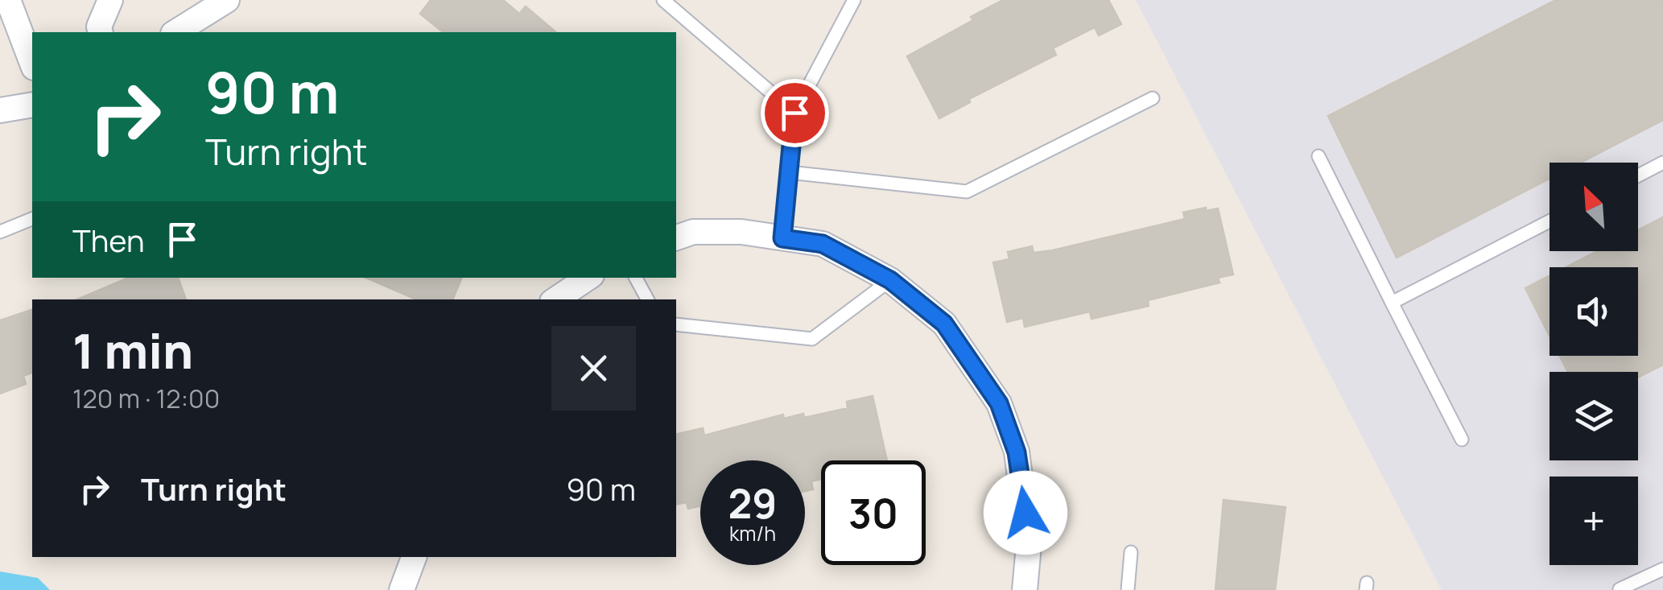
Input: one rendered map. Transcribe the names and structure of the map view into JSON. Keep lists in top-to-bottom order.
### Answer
{
  "north": "top left",
  "page": {
    "turn": ["90 m", "Turn right"],
    "map_buttons": "+",
    "then": "Then",
    "heading": ["1 min", "120 m · 12:00"],
    "list": [
      {
        "name": "Turn right",
        "value": "90 m"
      }
    ],
    "speed": "29 km/h",
    "limit": "30"
  }
}
